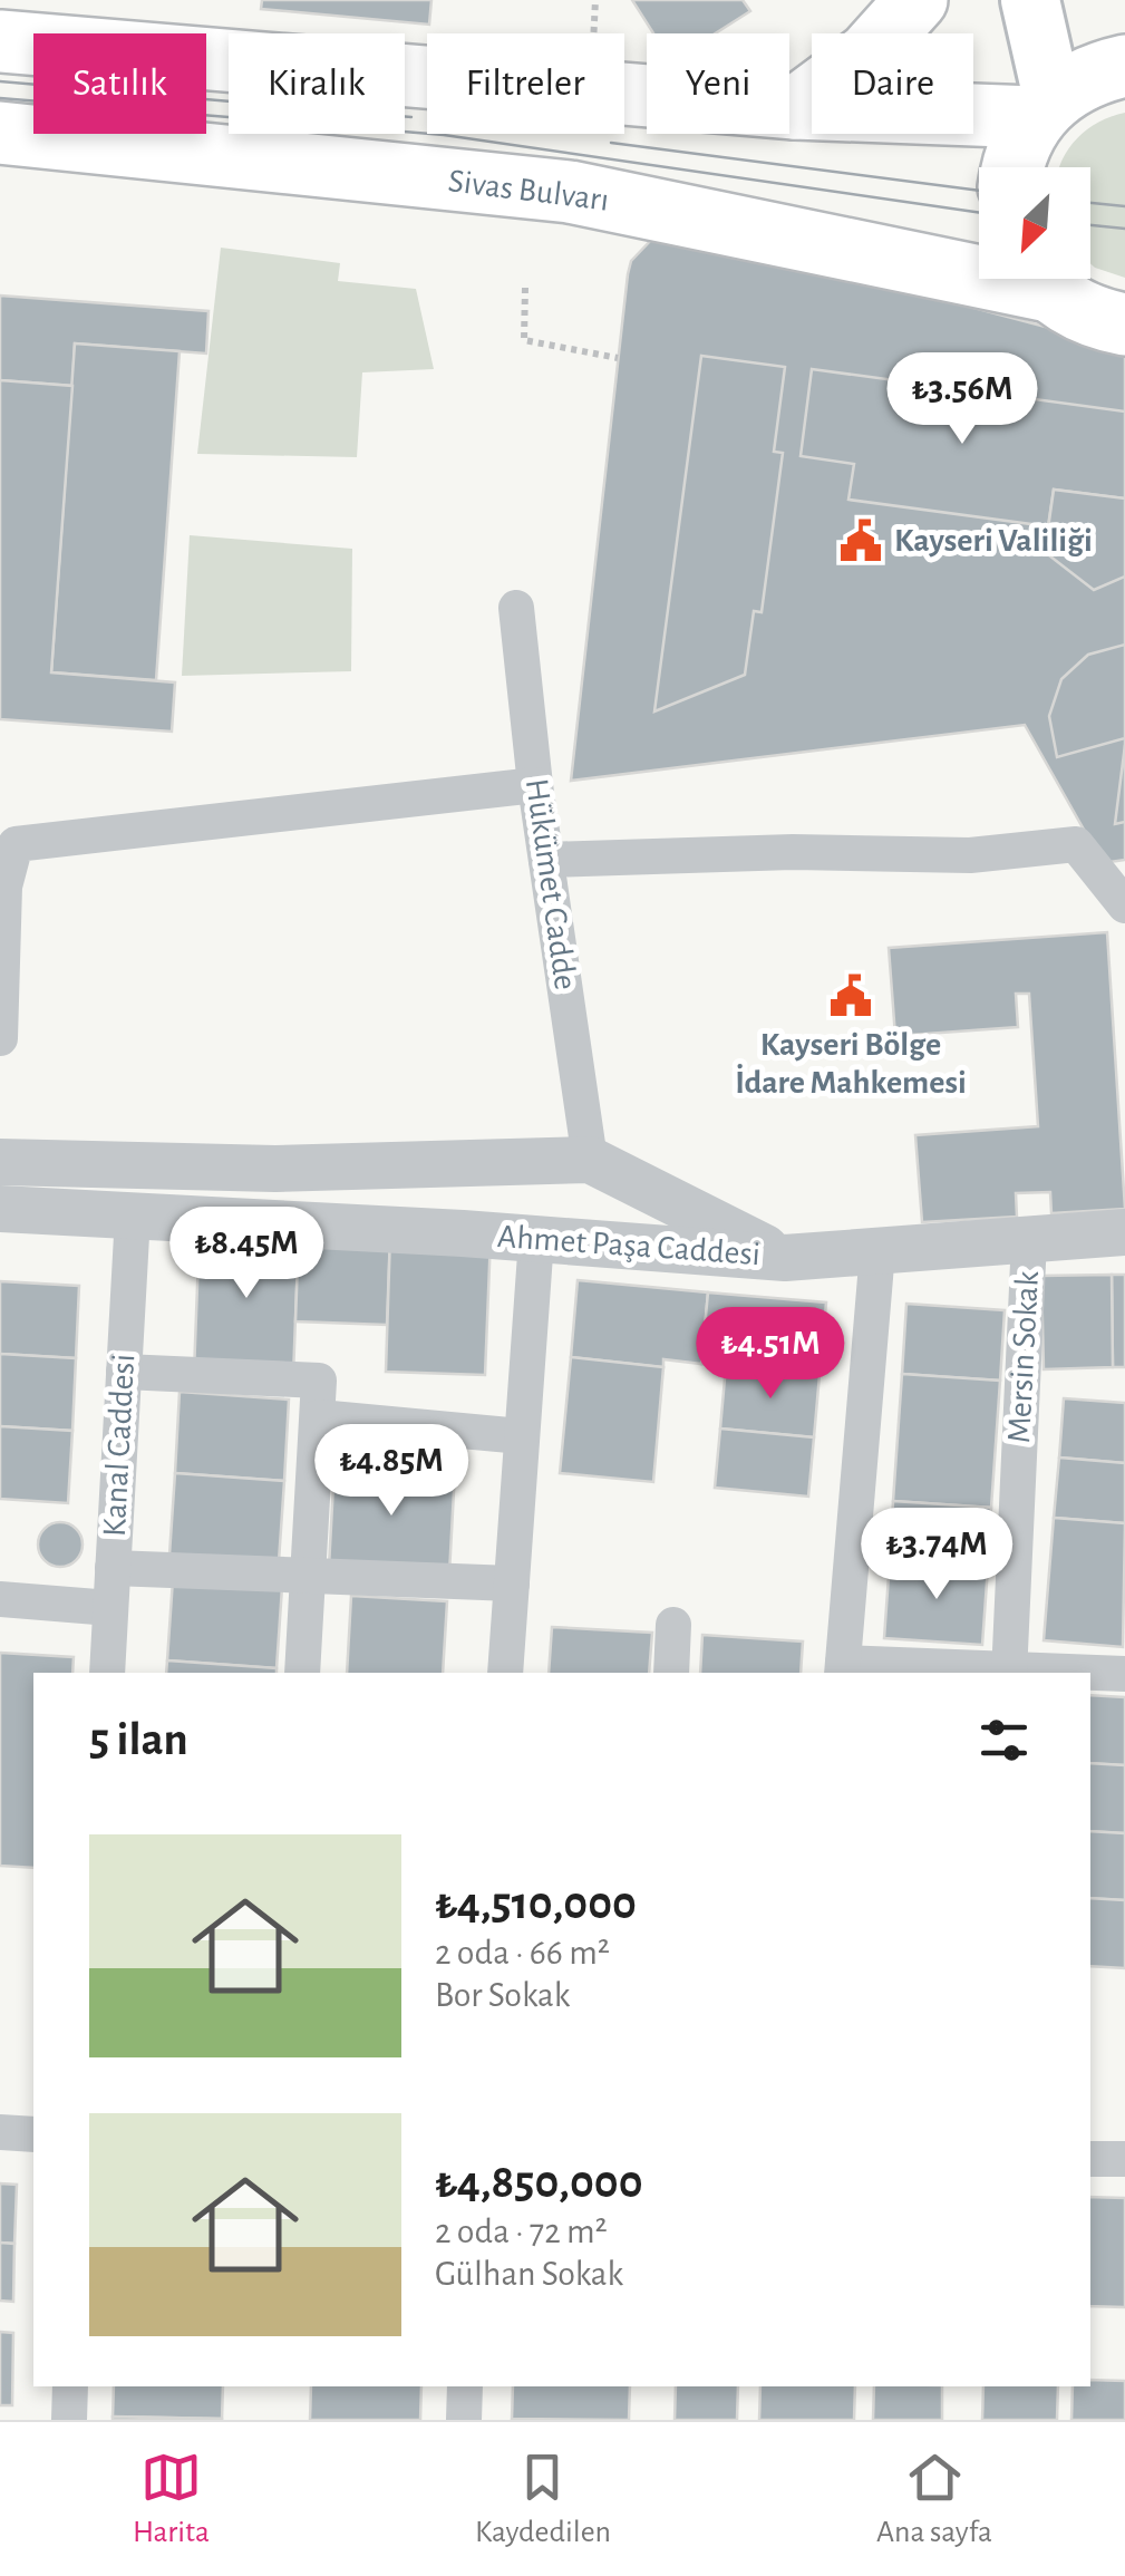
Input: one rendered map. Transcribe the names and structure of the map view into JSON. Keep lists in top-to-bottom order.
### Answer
{
  "streets": {
    "highway": ["Sivas Bulvarı"],
    "street": [
      "Hükümet Cadde",
      "Ahmet Paşa Caddesi",
      "Mersin Sokak",
      "Kanal Caddesi"
    ]
  },
  "crossings": [
    ["Hükümet Cadde", "Ahmet Paşa Caddesi"],
    ["Ahmet Paşa Caddesi", "Kanal Caddesi"]
  ],
  "places": {
    "public building": ["Kayseri Valiliği", "Kayseri Bölge İdare Mahkemesi"]
  },
  "north": "bottom left",
  "page": {
    "chip": [
      "Satılık",
      "Kiralık",
      "Filtreler",
      "Yeni",
      "Daire"
    ],
    "price": [
      "₺3.56M",
      "₺8.45M",
      "₺4.51M",
      "₺4.85M",
      "₺3.74M"
    ],
    "heading": "5 ilan",
    "list": [
      {
        "name": "₺4,510,000",
        "note": "2 oda · 66 m² · Bor Sokak"
      },
      {
        "name": "₺4,850,000",
        "note": "2 oda · 72 m² · Gülhan Sokak"
      }
    ],
    "tabs": ["Harita", "Kaydedilen", "Ana sayfa"]
  }
}
